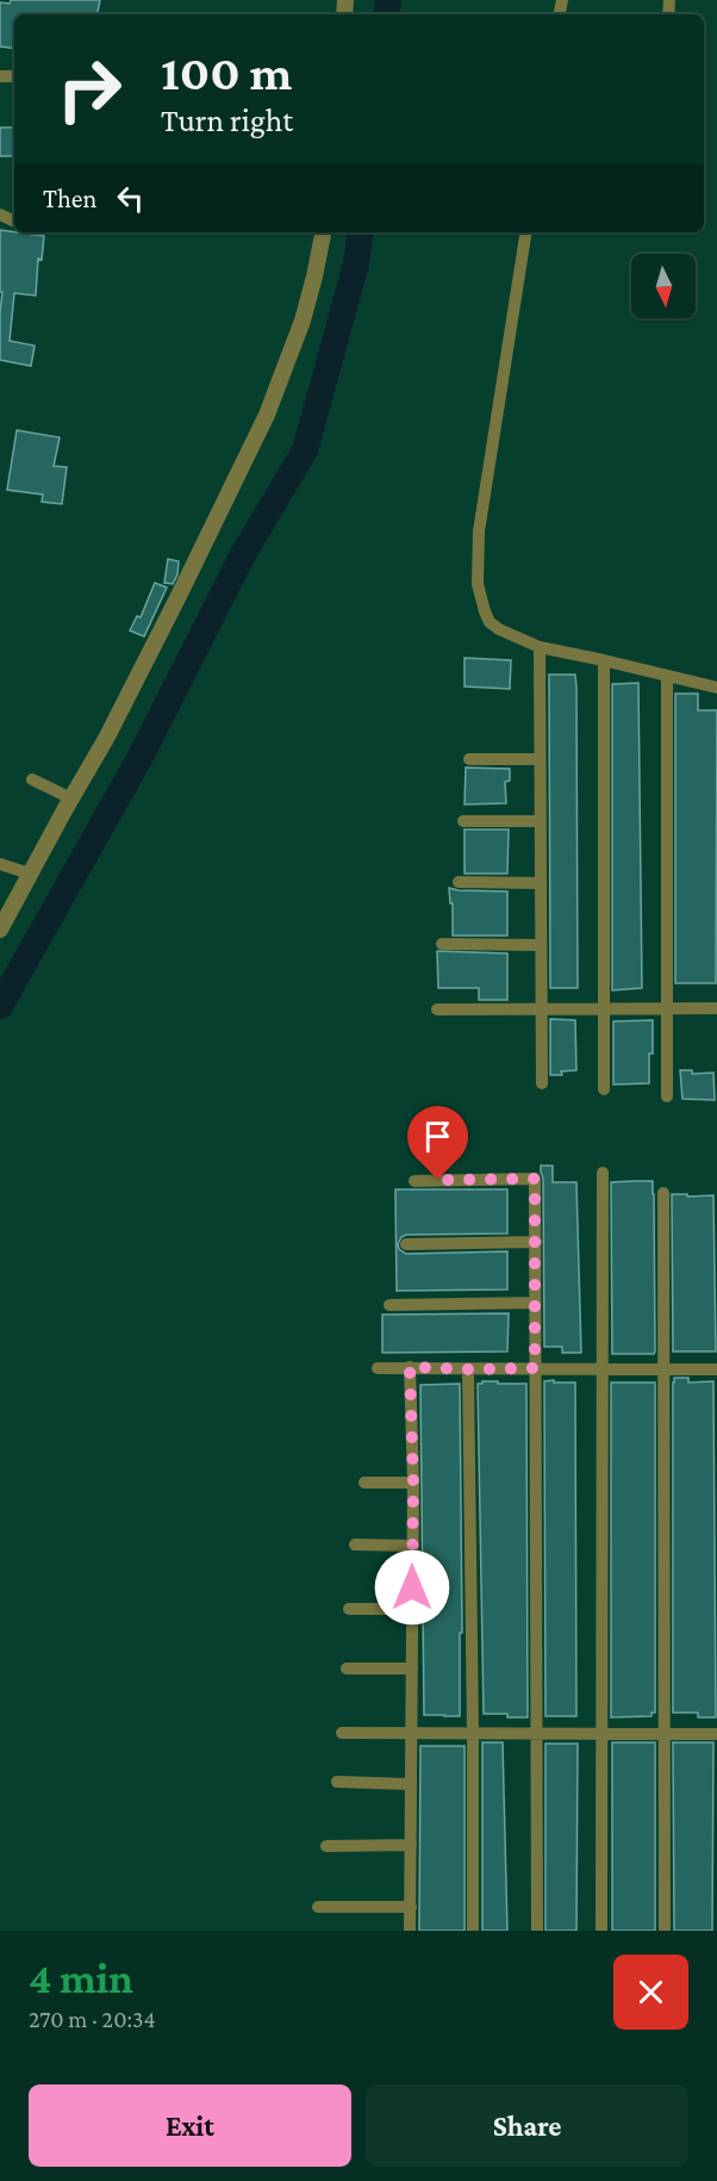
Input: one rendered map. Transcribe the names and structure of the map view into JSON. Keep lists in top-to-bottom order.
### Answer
{
  "north": "bottom",
  "page": {
    "turn": ["100 m", "Turn right"],
    "then": "Then",
    "heading": ["4 min", "270 m · 20:34"],
    "buttons": ["Exit", "Share"]
  }
}
